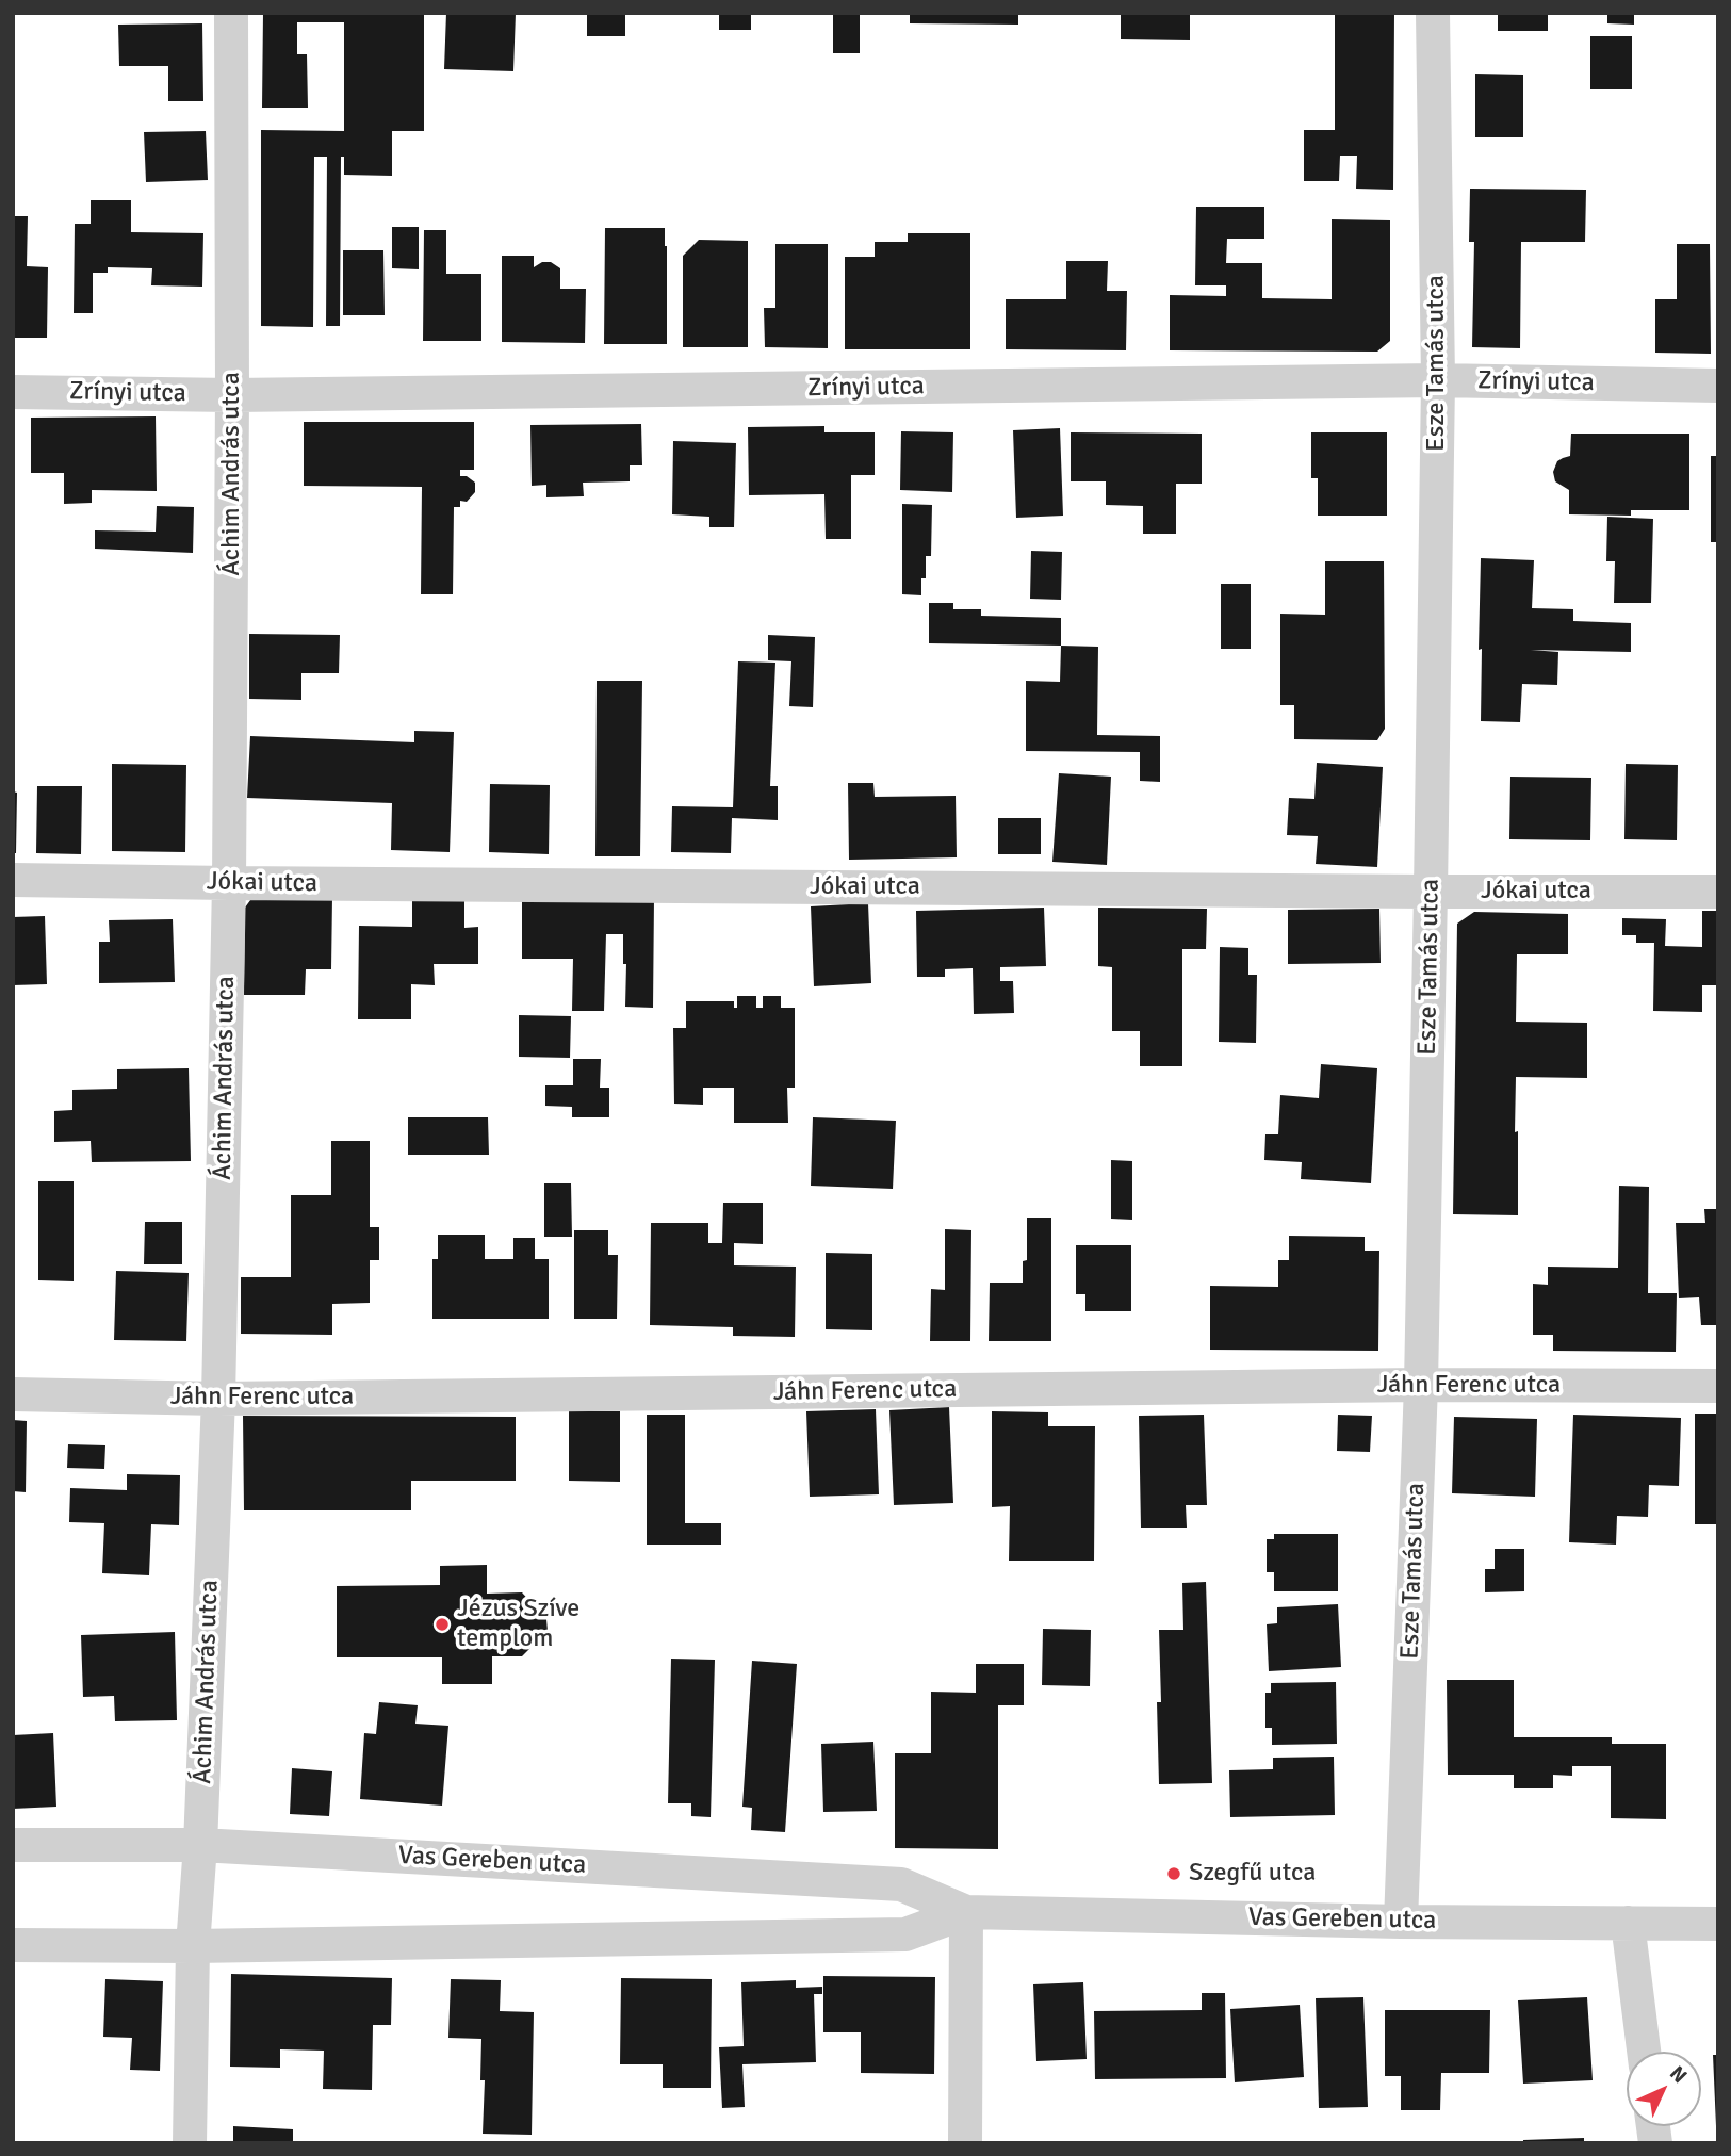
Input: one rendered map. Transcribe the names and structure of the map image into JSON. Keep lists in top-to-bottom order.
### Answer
{
  "streets": {
    "street": [
      "Esze Tamás utca",
      "Zrínyi utca",
      "Áchim András utca",
      "Jókai utca",
      "Jáhn Ferenc utca",
      "Vas Gereben utca"
    ]
  },
  "crossings": [
    ["Esze Tamás utca", "Zrínyi utca"],
    ["Esze Tamás utca", "Jókai utca"],
    ["Esze Tamás utca", "Jáhn Ferenc utca"],
    ["Esze Tamás utca", "Vas Gereben utca"],
    ["Zrínyi utca", "Áchim András utca"],
    ["Áchim András utca", "Jókai utca"],
    ["Áchim András utca", "Jáhn Ferenc utca"],
    ["Áchim András utca", "Vas Gereben utca"]
  ],
  "places": ["Jézus Szíve templom", "Szegfű utca"],
  "north": "top right"
}
